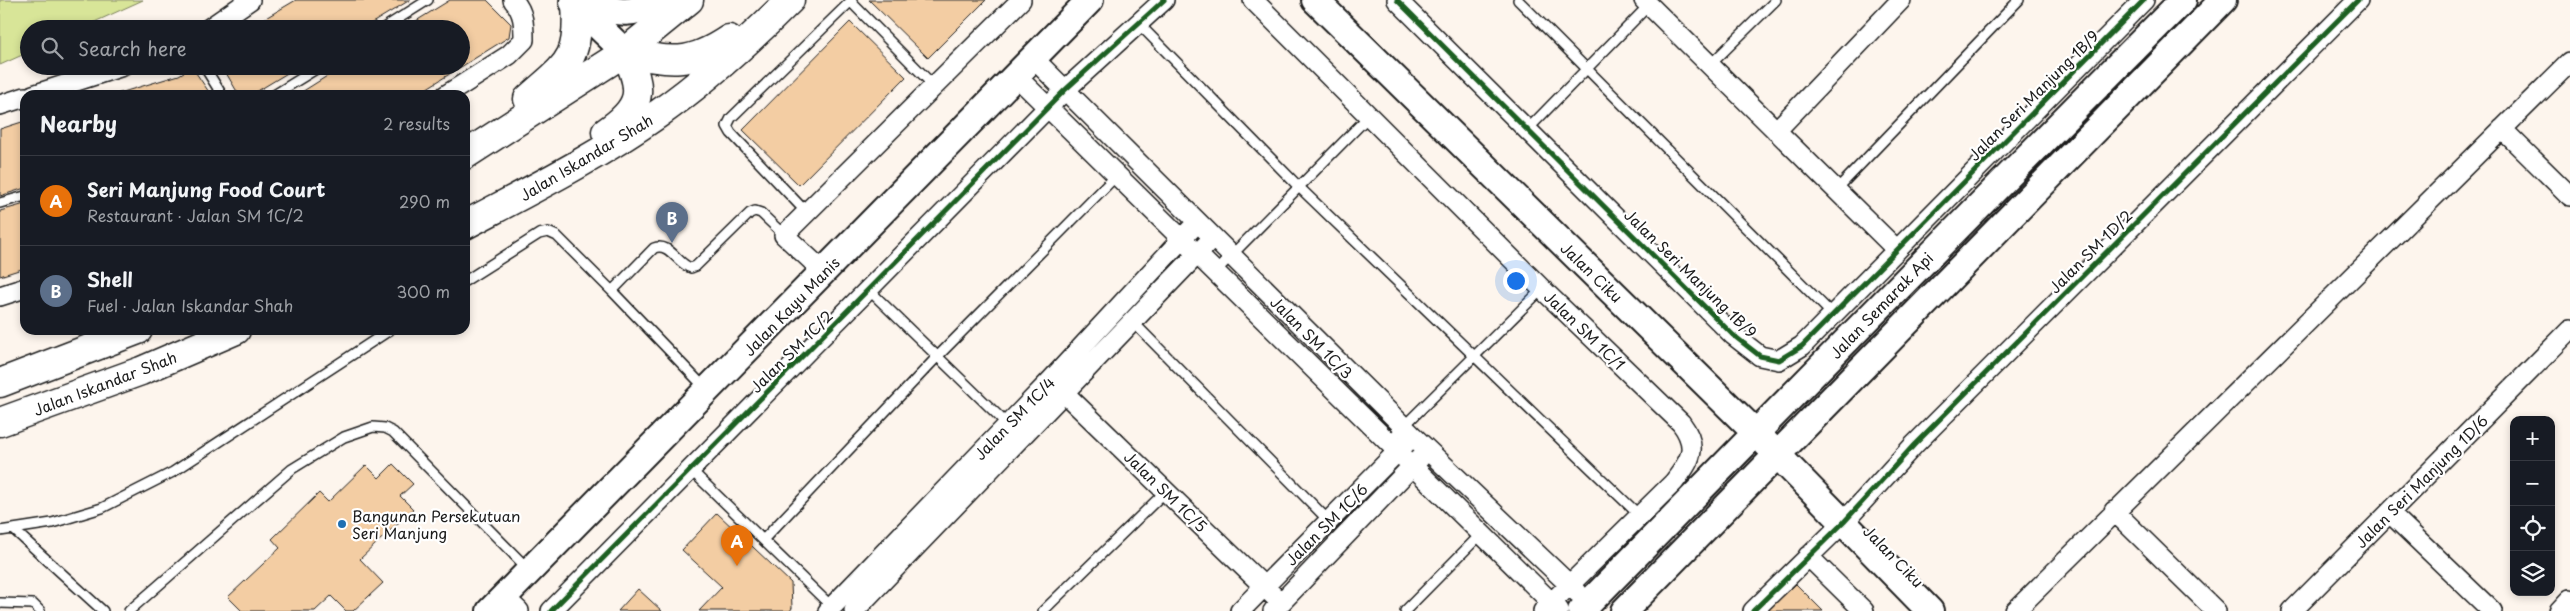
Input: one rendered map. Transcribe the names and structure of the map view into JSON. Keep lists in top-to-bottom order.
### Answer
{
  "streets": {
    "main road": ["Jalan Iskandar Shah"],
    "street": [
      "Jalan Seri Manjung 1B/9",
      "Jalan SM 1D/2",
      "Jalan Ciku",
      "Jalan Semarak Api",
      "Jalan Kayu Manis",
      "Jalan SM 1C/1",
      "Jalan SM 1C/3",
      "Jalan SM 1C/2",
      "Jalan SM 1C/4",
      "Jalan Seri Manjung 1D/6",
      "Jalan SM 1C/5",
      "Jalan SM 1C/6"
    ]
  },
  "crossings": [
    ["Jalan SM 1D/2", "Jalan Ciku"],
    ["Jalan Ciku", "Jalan Semarak Api"],
    ["Jalan Semarak Api", "Jalan SM 1C/3"],
    ["Jalan Kayu Manis", "Jalan SM 1C/3"],
    ["Jalan SM 1C/1", "Jalan SM 1C/3"],
    ["Jalan SM 1C/3", "Jalan SM 1C/2"],
    ["Jalan SM 1C/3", "Jalan SM 1C/4"],
    ["Jalan SM 1C/3", "Jalan SM 1C/6"],
    ["Jalan SM 1C/4", "Jalan SM 1C/5"],
    ["Jalan SM 1C/5", "Jalan SM 1C/6"]
  ],
  "places": ["Bangunan Persekutuan Seri Manjung"],
  "page": {
    "search": "Search here",
    "heading": ["Nearby", "2 results"],
    "list": [
      {
        "mark": "A",
        "name": "Seri Manjung Food Court",
        "note": "Restaurant · Jalan SM 1C/2",
        "value": "290 m"
      },
      {
        "mark": "B",
        "name": "Shell",
        "note": "Fuel · Jalan Iskandar Shah",
        "value": "300 m"
      }
    ],
    "pins": ["B", "A"],
    "map_buttons": ["+", "−"]
  }
}
